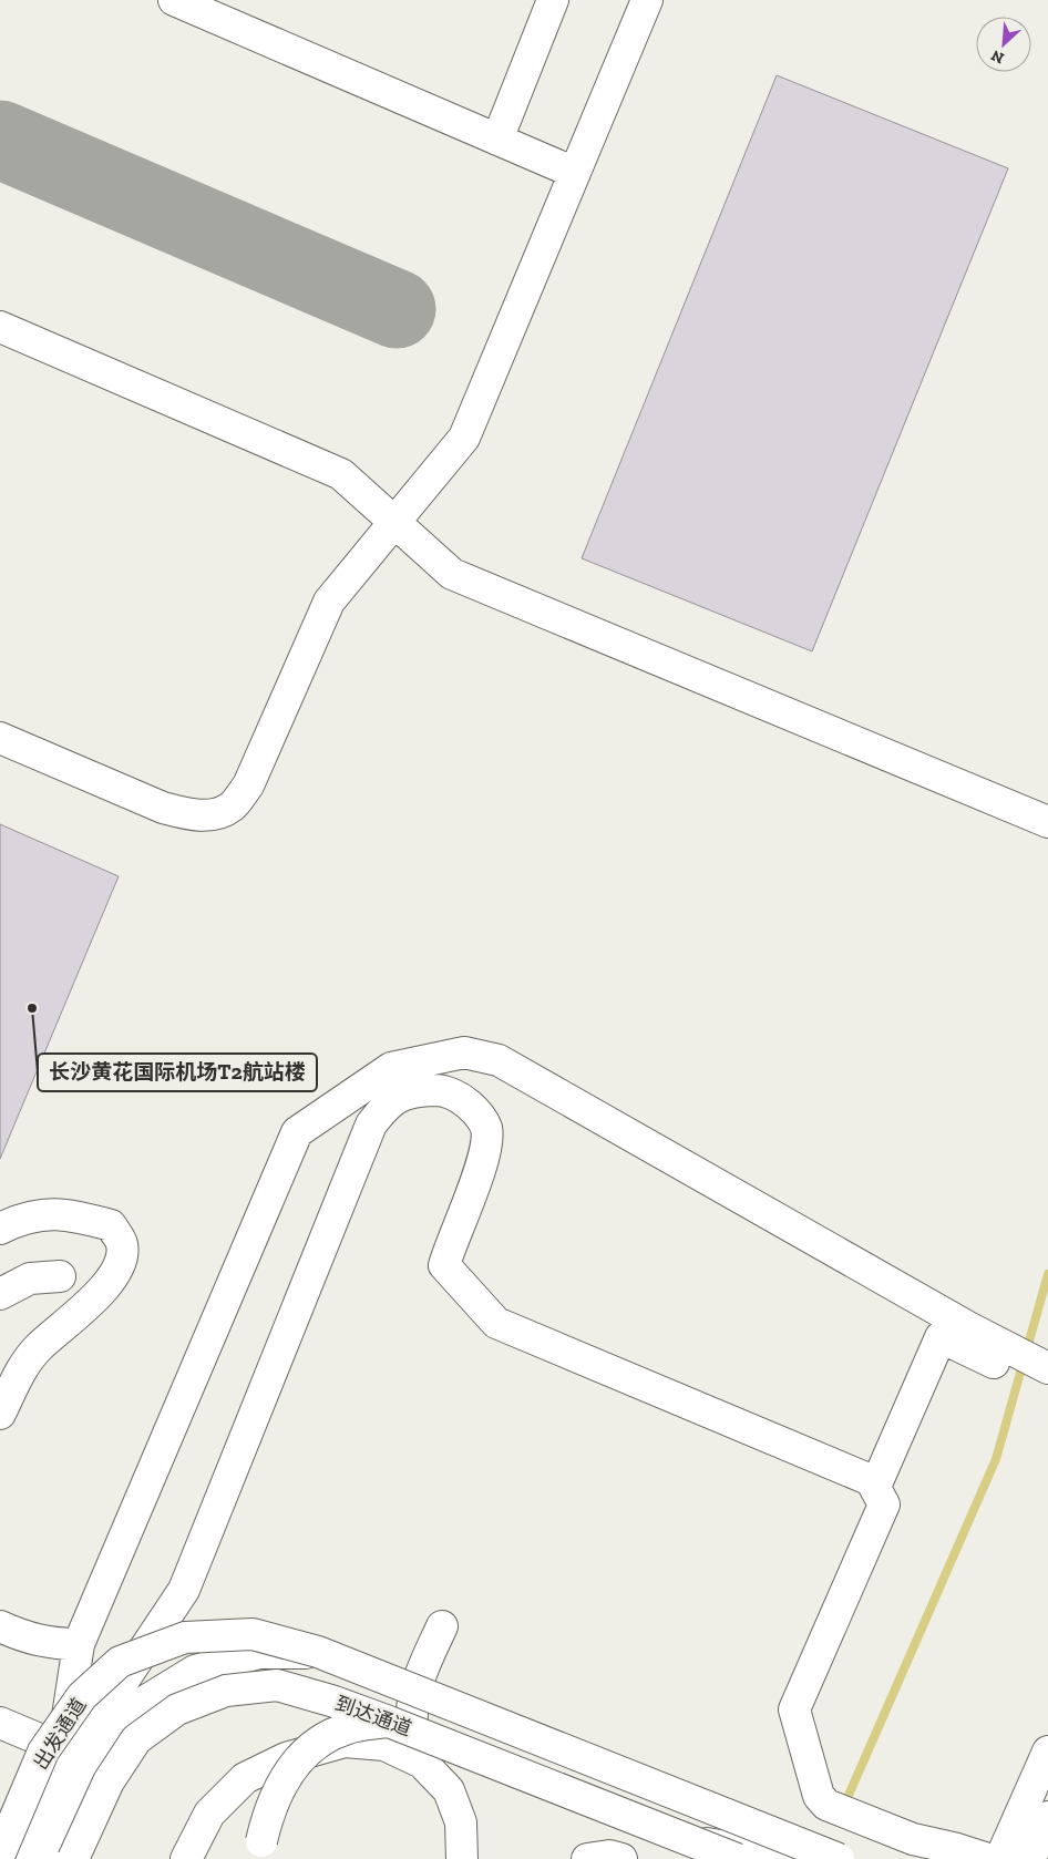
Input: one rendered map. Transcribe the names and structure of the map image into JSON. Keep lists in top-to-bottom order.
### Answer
{
  "streets": {
    "street": ["到达通道", "出发通道"]
  },
  "places": ["长沙黄花国际机场T2航站楼"],
  "north": "bottom left"
}
